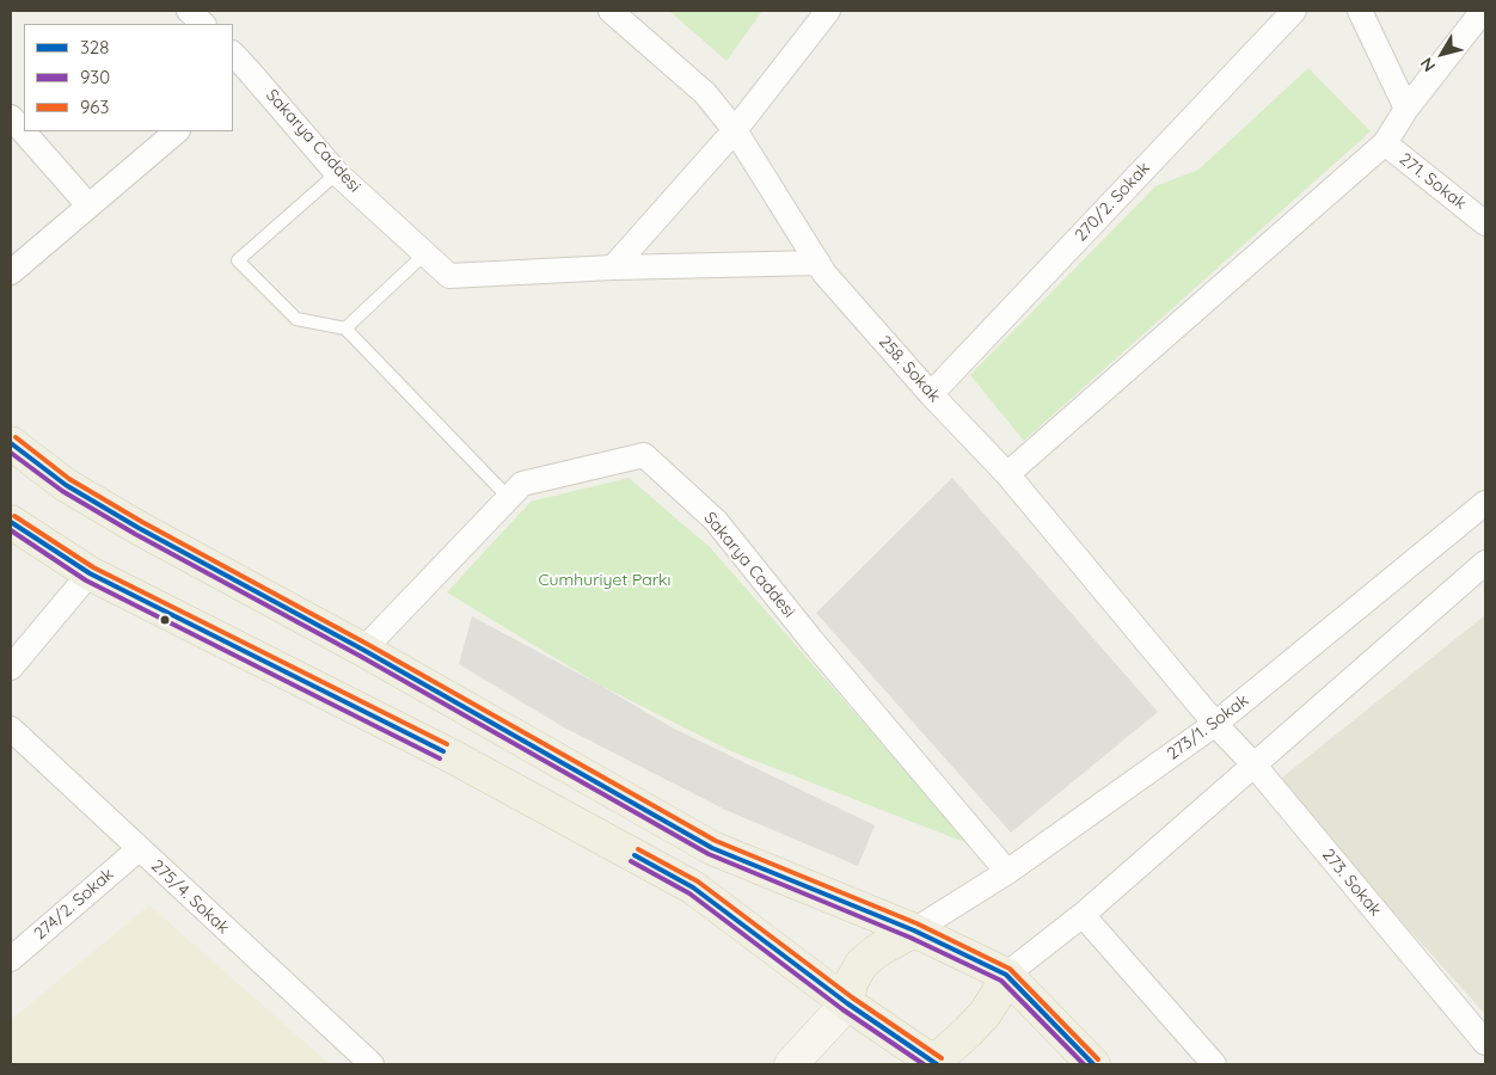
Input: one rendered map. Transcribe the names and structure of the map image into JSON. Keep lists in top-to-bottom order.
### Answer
{
  "streets": {
    "street": [
      "Sakarya Caddesi",
      "271. Sokak",
      "270/2. Sokak",
      "258. Sokak",
      "273/1. Sokak",
      "273. Sokak",
      "275/4. Sokak",
      "274/2. Sokak"
    ]
  },
  "crossings": [
    ["Sakarya Caddesi", "273/1. Sokak"],
    ["270/2. Sokak", "258. Sokak"],
    ["258. Sokak", "273/1. Sokak"],
    ["258. Sokak", "273. Sokak"],
    ["273/1. Sokak", "273. Sokak"],
    ["275/4. Sokak", "274/2. Sokak"]
  ],
  "parks": ["Cumhuriyet Parkı"],
  "lines": ["transit line 963", "transit line 328", "transit line 930"],
  "legend": ["328", "930", "963"],
  "north": "bottom left"
}
